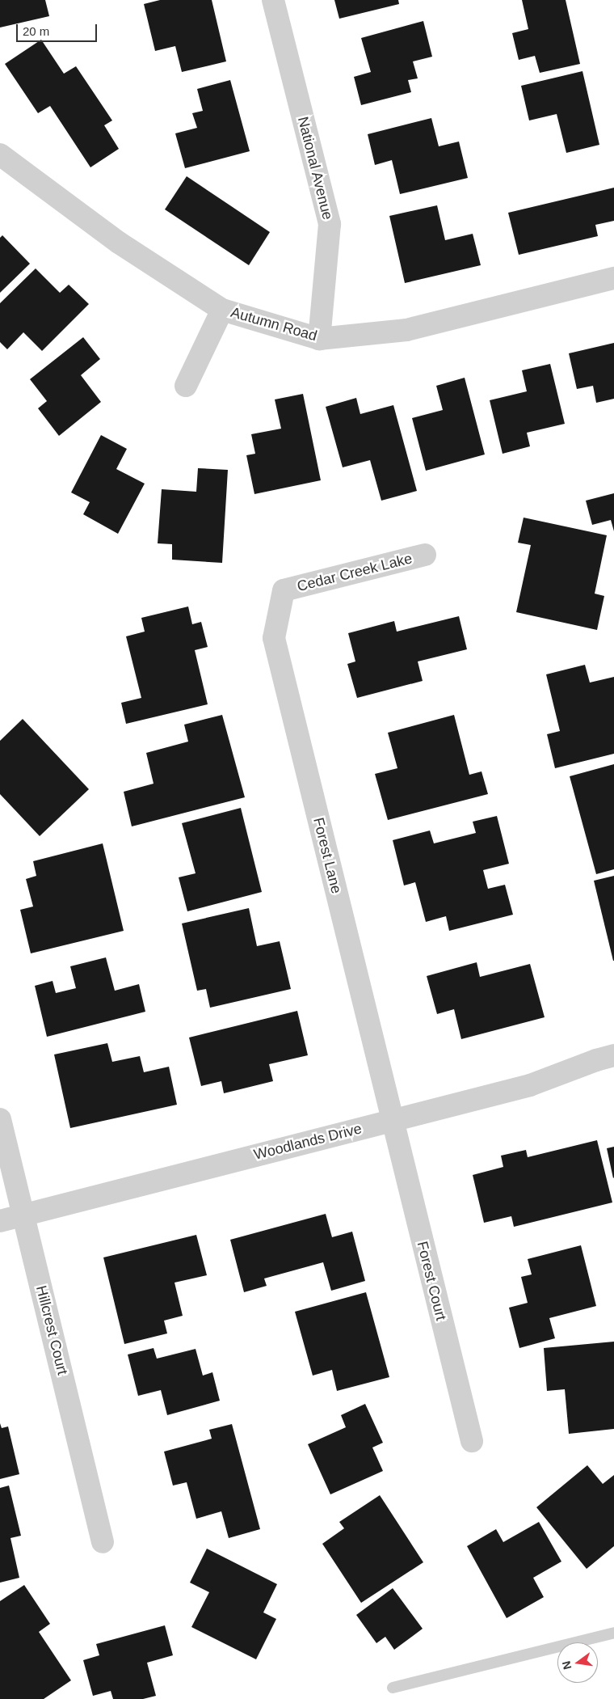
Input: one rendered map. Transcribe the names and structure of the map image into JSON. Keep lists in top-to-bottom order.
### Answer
{
  "streets": {
    "street": [
      "National Avenue",
      "Autumn Road",
      "Cedar Creek Lake",
      "Forest Lane",
      "Woodlands Drive",
      "Forest Court",
      "Hillcrest Court"
    ]
  },
  "crossings": [
    ["National Avenue", "Autumn Road"],
    ["Cedar Creek Lake", "Forest Lane"],
    ["Forest Lane", "Woodlands Drive"],
    ["Forest Lane", "Forest Court"],
    ["Woodlands Drive", "Forest Court"],
    ["Woodlands Drive", "Hillcrest Court"]
  ],
  "scale_bar": "20 m",
  "north": "left"
}
